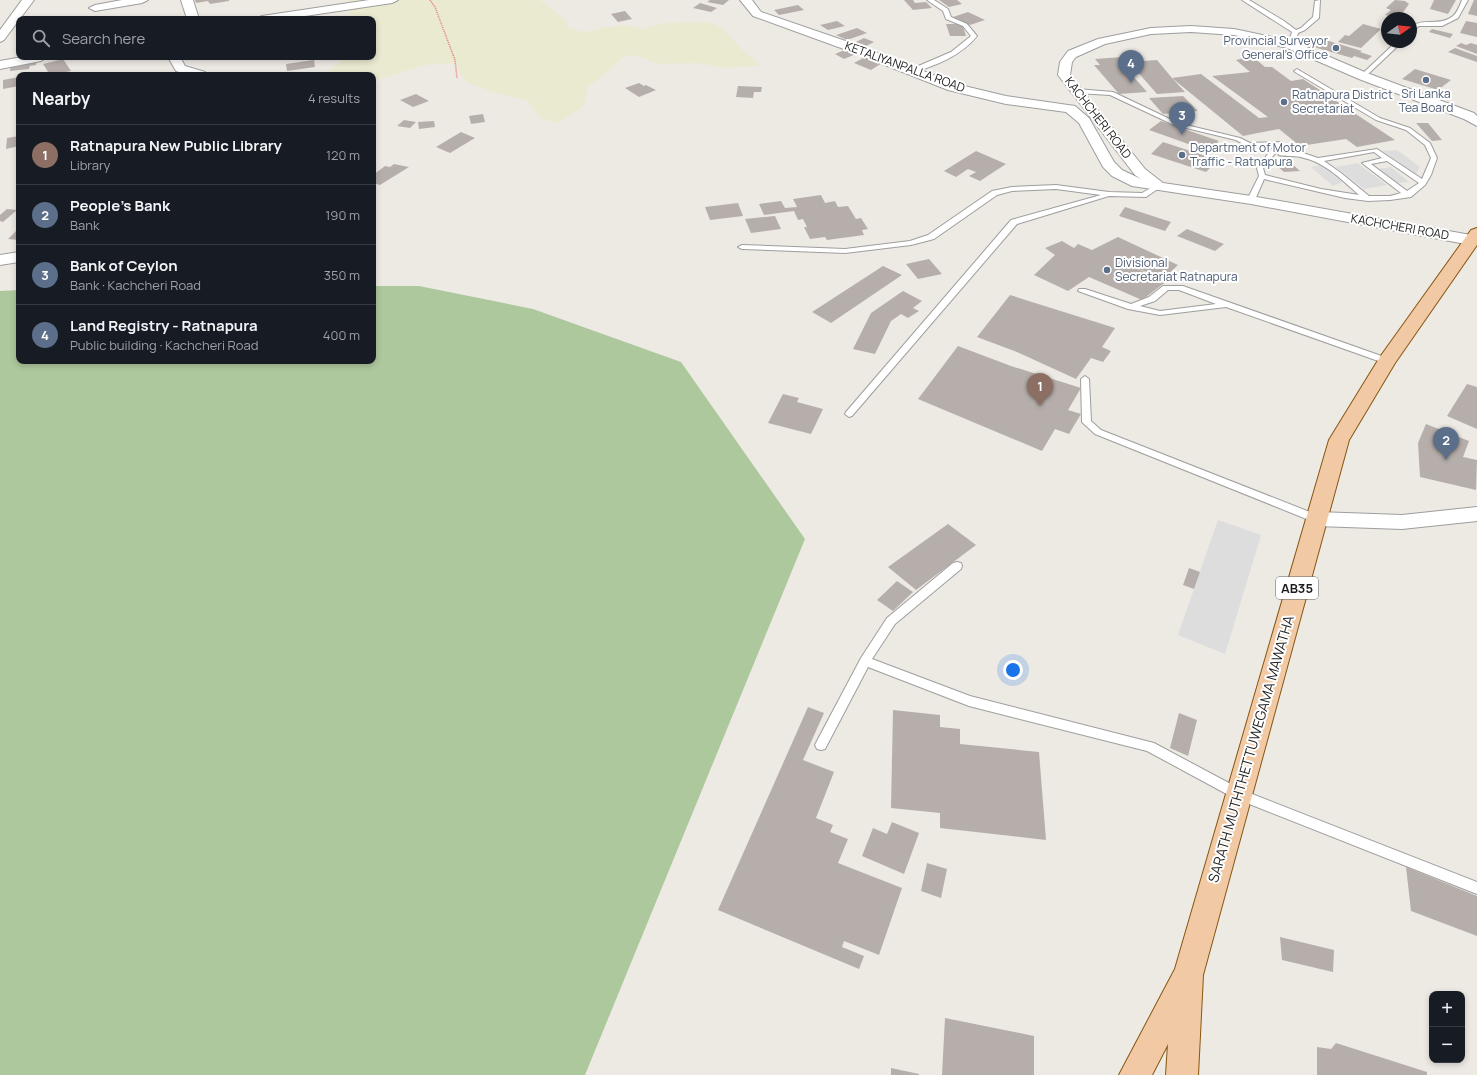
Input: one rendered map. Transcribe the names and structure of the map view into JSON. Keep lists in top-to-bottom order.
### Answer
{
  "streets": {
    "main road": ["AB35", "SARATH MUTHTHETTUWEGAMA MAWATHA"],
    "street": ["KETALIYANPALLA ROAD", "KACHCHERI ROAD"]
  },
  "crossings": [
    ["KETALIYANPALLA ROAD", "KACHCHERI ROAD"],
    ["KACHCHERI ROAD", "SARATH MUTHTHETTUWEGAMA MAWATHA"]
  ],
  "places": [
    "Provincial Surveyor General's Office",
    "Sri Lanka Tea Board",
    "Ratnapura District Secretariat",
    "Department of Motor Traffic - Ratnapura",
    "Divisional Secretariat Ratnapura"
  ],
  "north": "right",
  "page": {
    "search": "Search here",
    "pins": [
      "4",
      "3",
      "1",
      "2"
    ],
    "heading": ["Nearby", "4 results"],
    "list": [
      {
        "mark": "1",
        "name": "Ratnapura New Public Library",
        "note": "Library",
        "value": "120 m"
      },
      {
        "mark": "2",
        "name": "People's Bank",
        "note": "Bank",
        "value": "190 m"
      },
      {
        "mark": "3",
        "name": "Bank of Ceylon",
        "note": "Bank · Kachcheri Road",
        "value": "350 m"
      },
      {
        "mark": "4",
        "name": "Land Registry - Ratnapura",
        "note": "Public building · Kachcheri Road",
        "value": "400 m"
      }
    ],
    "map_buttons": ["+", "−"]
  }
}
